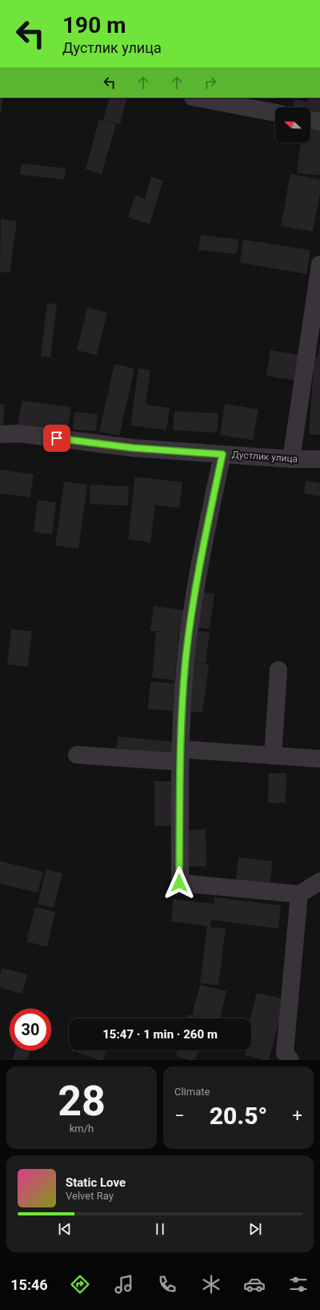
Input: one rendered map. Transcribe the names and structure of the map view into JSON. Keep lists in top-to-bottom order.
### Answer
{
  "streets": {
    "street": ["Дустлик улица"]
  },
  "north": "left",
  "page": {
    "turn": ["190 m", "Дустлик улица"],
    "limit": "30",
    "trip": "15:47 · 1 min · 260 m",
    "tile": [
      ["28", "km/h"],
      "Climate"
    ],
    "heat": ["−", "20.5°", "+"],
    "song": ["Static Love", "Velvet Ray"],
    "tabs": "15:46"
  }
}
